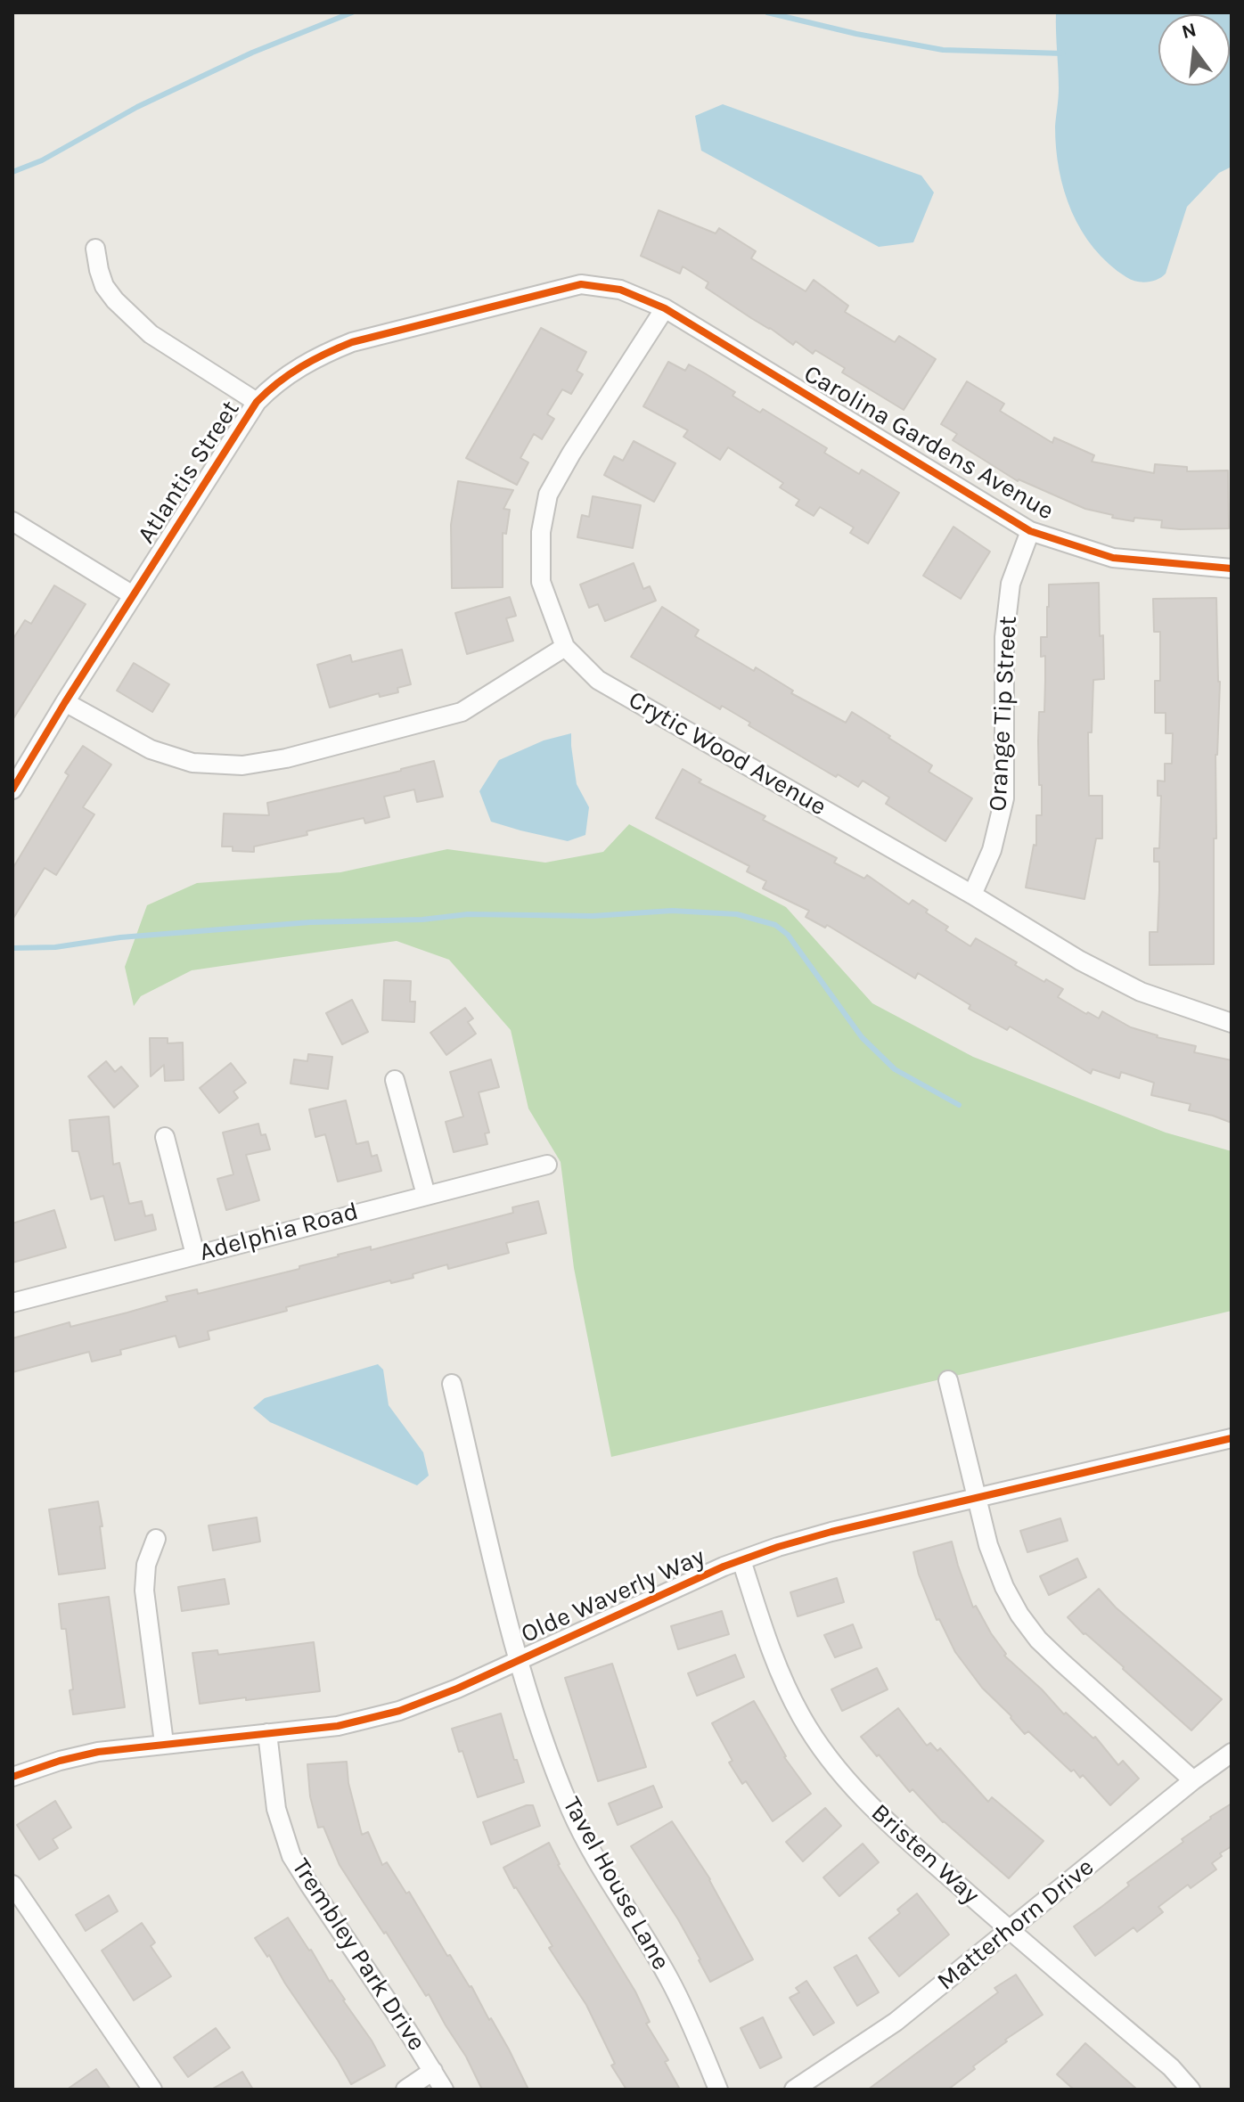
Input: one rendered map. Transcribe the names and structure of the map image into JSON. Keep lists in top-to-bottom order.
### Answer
{
  "streets": {
    "street": [
      "Carolina Gardens Avenue",
      "Atlantis Street",
      "Orange Tip Street",
      "Crytic Wood Avenue",
      "Adelphia Road",
      "Olde Waverly Way",
      "Bristen Way",
      "Tavel House Lane",
      "Matterhorn Drive",
      "Trembley Park Drive"
    ]
  },
  "crossings": [
    ["Carolina Gardens Avenue", "Atlantis Street"],
    ["Carolina Gardens Avenue", "Orange Tip Street"],
    ["Carolina Gardens Avenue", "Crytic Wood Avenue"],
    ["Atlantis Street", "Crytic Wood Avenue"],
    ["Orange Tip Street", "Crytic Wood Avenue"],
    ["Olde Waverly Way", "Bristen Way"],
    ["Olde Waverly Way", "Tavel House Lane"],
    ["Olde Waverly Way", "Trembley Park Drive"],
    ["Bristen Way", "Matterhorn Drive"]
  ],
  "north": "top"
}
